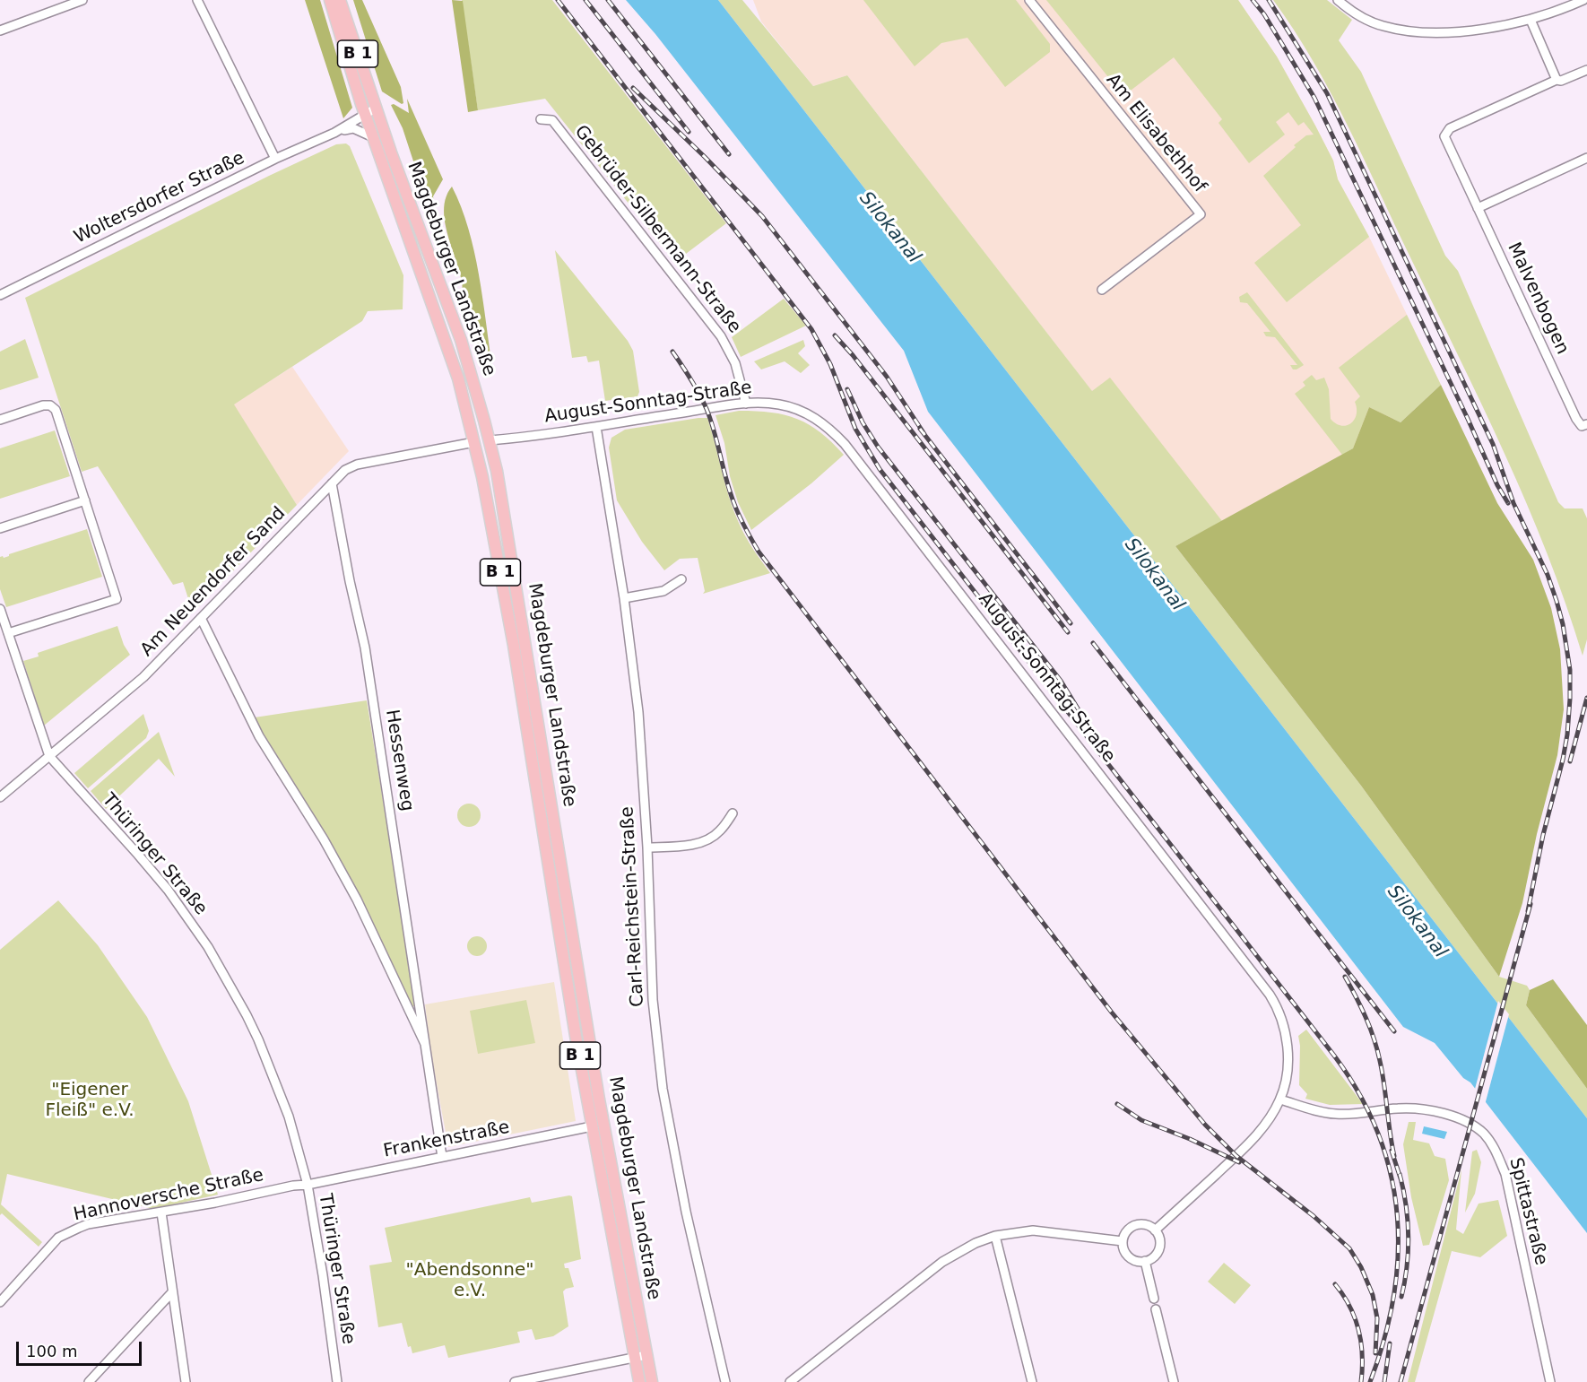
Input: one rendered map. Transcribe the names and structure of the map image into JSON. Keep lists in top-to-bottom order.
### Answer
{
  "streets": {
    "main road": ["B 1", "Magdeburger Landstraße"],
    "street": [
      "Am Elisabethhof",
      "Woltersdorfer Straße",
      "Gebrüder-Silbermann-Straße",
      "Malvenbogen",
      "August-Sonntag-Straße",
      "Am Neuendorfer Sand",
      "Hessenweg",
      "Thüringer Straße",
      "Carl-Reichstein-Straße",
      "Frankenstraße",
      "Hannoversche Straße",
      "Spittastraße"
    ]
  },
  "crossings": [
    ["Woltersdorfer Straße", "Magdeburger Landstraße"],
    ["Gebrüder-Silbermann-Straße", "August-Sonntag-Straße"],
    ["Magdeburger Landstraße", "August-Sonntag-Straße"],
    ["Magdeburger Landstraße", "Am Neuendorfer Sand"],
    ["Magdeburger Landstraße", "Frankenstraße"],
    ["August-Sonntag-Straße", "Carl-Reichstein-Straße"],
    ["August-Sonntag-Straße", "Spittastraße"],
    ["Am Neuendorfer Sand", "Hessenweg"],
    ["Am Neuendorfer Sand", "Thüringer Straße"],
    ["Hessenweg", "Frankenstraße"],
    ["Thüringer Straße", "Frankenstraße"],
    ["Thüringer Straße", "Hannoversche Straße"],
    ["Frankenstraße", "Hannoversche Straße"]
  ],
  "water": ["Silokanal"],
  "parks": ["\"Eigener Fleiß\" e.V.", "\"Abendsonne\" e.V."],
  "scale_bar": "100 m"
}
